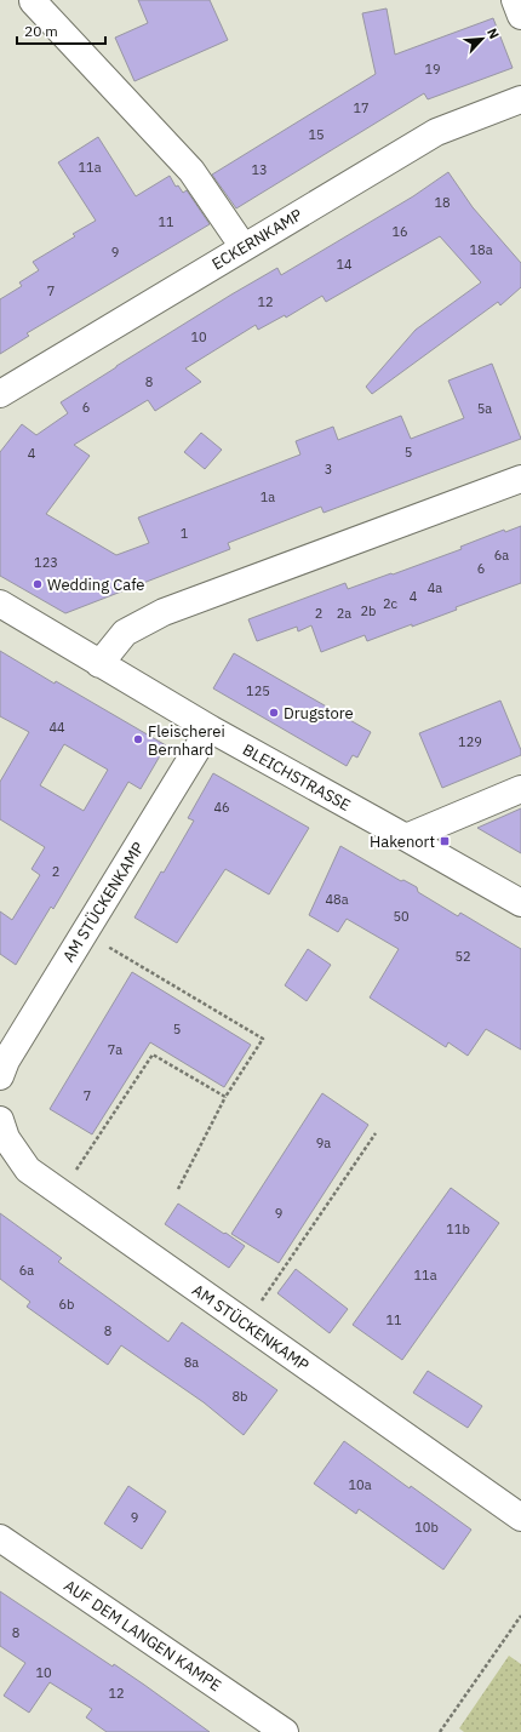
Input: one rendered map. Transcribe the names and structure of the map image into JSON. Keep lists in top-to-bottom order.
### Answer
{
  "streets": {
    "street": [
      "ECKERNKAMP",
      "BLEICHSTRASSE",
      "AM STÜCKENKAMP",
      "AUF DEM LANGEN KAMPE"
    ]
  },
  "crossings": [
    ["BLEICHSTRASSE", "AM STÜCKENKAMP"]
  ],
  "places": {
    "other": ["Wedding Cafe", "Drugstore", "Fleischerei Bernhard"],
    "transit": ["Hakenort"]
  },
  "house_numbers": [
    "19",
    "17",
    "15",
    "11a",
    "13",
    "18",
    "11",
    "16",
    "18a",
    "9",
    "14",
    "7",
    "12",
    "10",
    "8",
    "6",
    "5a",
    "5",
    "4",
    "3",
    "1a",
    "1",
    "6a",
    "123",
    "6",
    "4a",
    "4",
    "2c",
    "2b",
    "2",
    "2a",
    "125",
    "44",
    "129",
    "46",
    "2",
    "48a",
    "50",
    "52",
    "5",
    "7a",
    "7",
    "9a",
    "9",
    "11b",
    "6a",
    "11a",
    "6b",
    "11",
    "8",
    "8a",
    "8b",
    "10a",
    "9",
    "10b",
    "8",
    "10",
    "12"
  ],
  "scale_bar": "20 m",
  "north": "top right"
}
